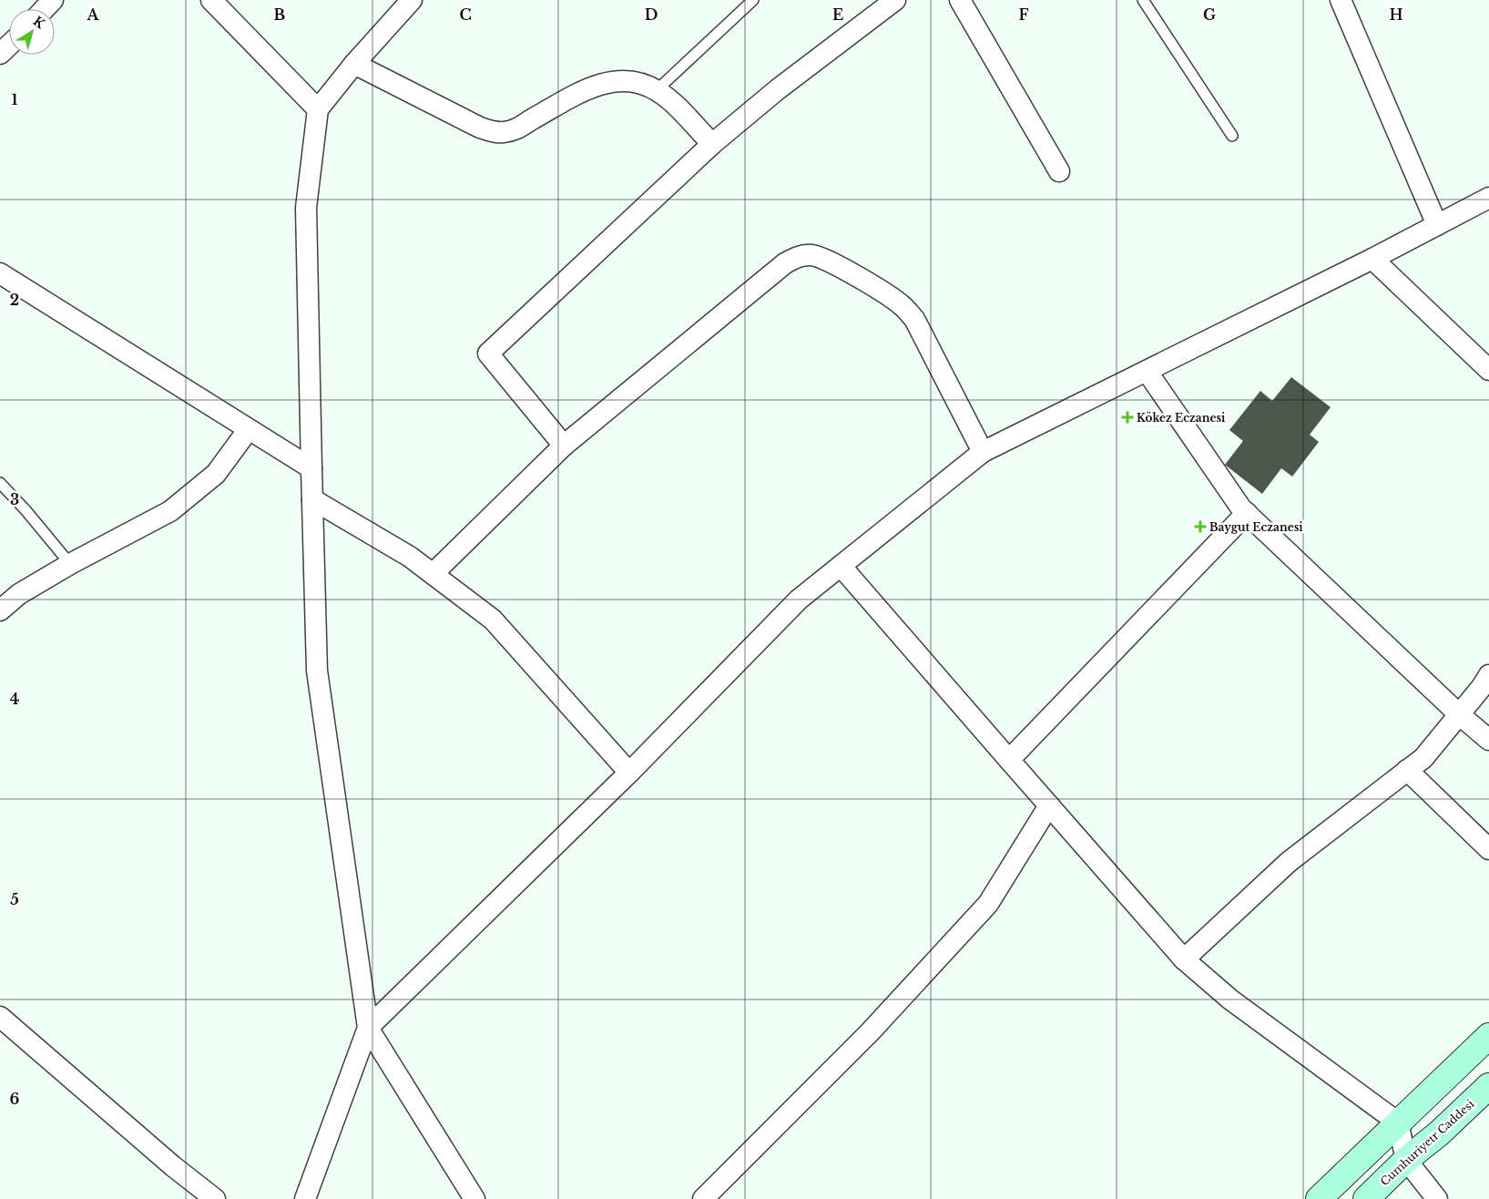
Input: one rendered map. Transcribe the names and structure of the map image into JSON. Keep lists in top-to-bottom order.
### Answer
{
  "streets": {
    "main road": ["Cumhuriyetr Caddesi"]
  },
  "places": {
    "health": ["Kökez Eczanesi", "Baygut Eczanesi"]
  },
  "north": "top right",
  "grid": {
    "columns": [
      "A",
      "B",
      "C",
      "D",
      "E",
      "F",
      "G",
      "H"
    ],
    "rows": [
      "1",
      "2",
      "3",
      "4",
      "5",
      "6"
    ]
  }
}
